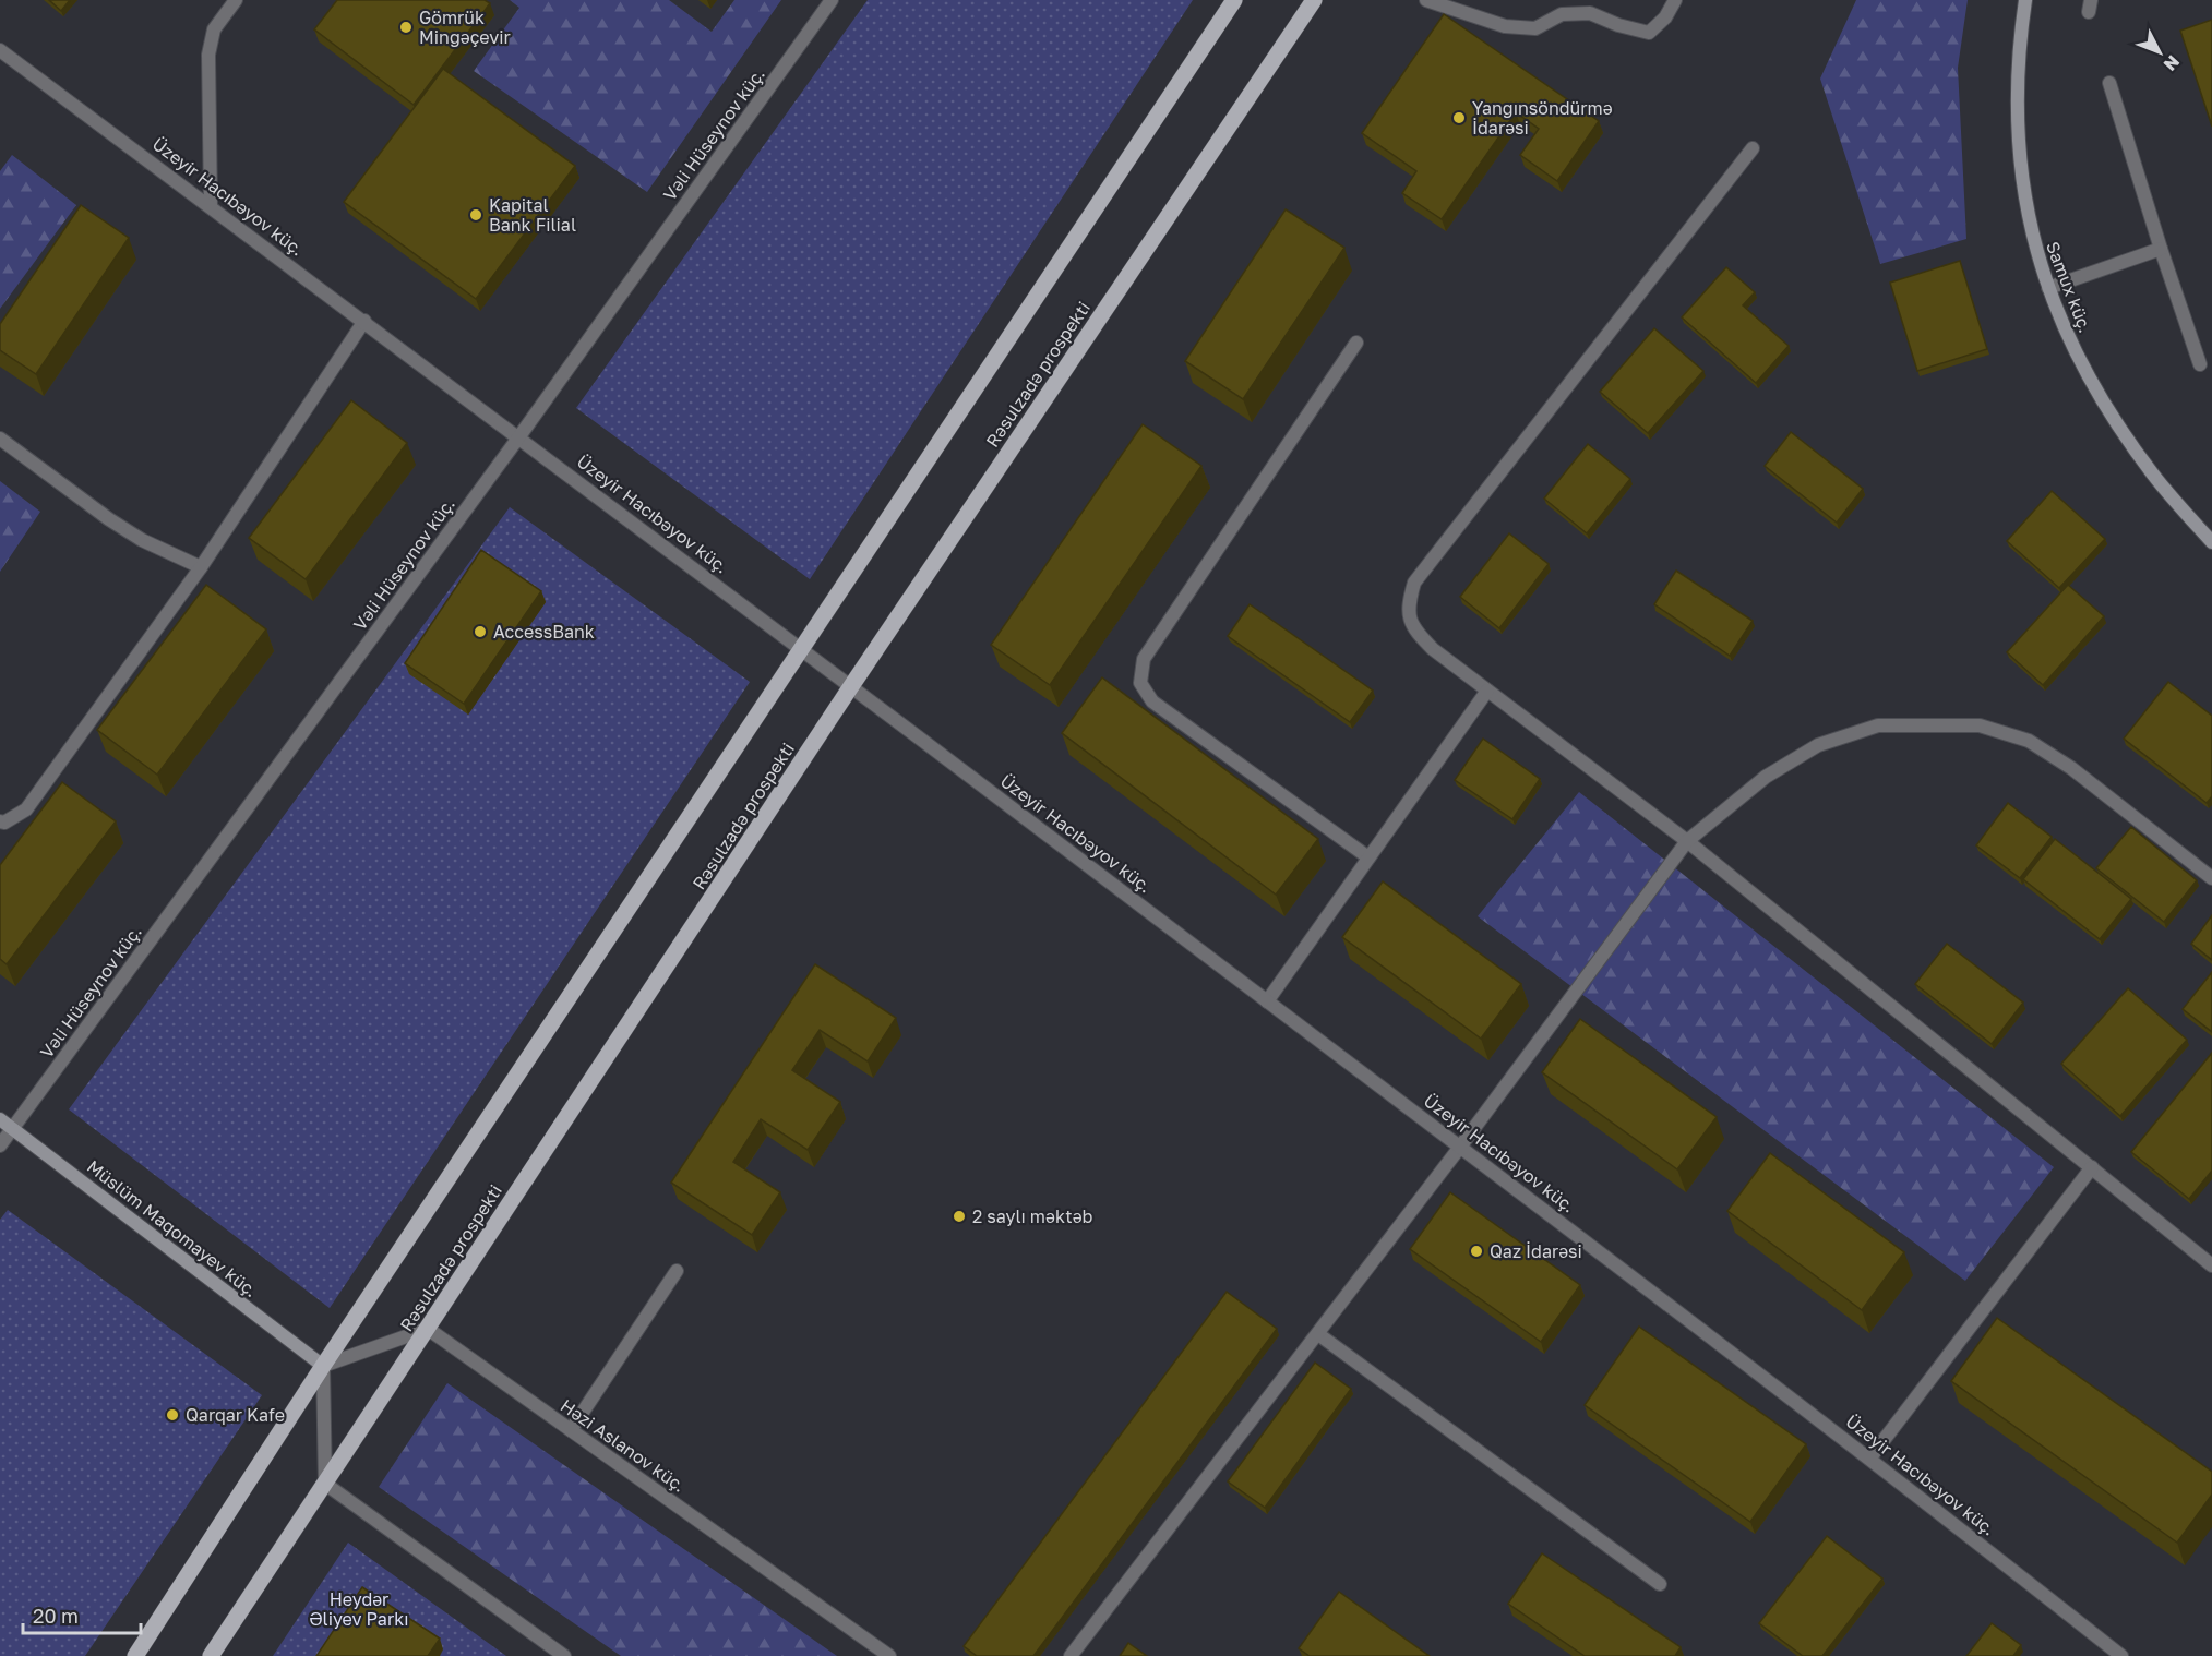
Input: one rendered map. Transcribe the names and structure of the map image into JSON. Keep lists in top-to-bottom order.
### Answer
{
  "streets": {
    "main road": ["Samux küç.", "Rəsulzadə prospekti", "Müslüm Maqomayev küç."],
    "street": ["Vəli Hüseynov küç.", "Üzeyir Hacıbəyov küç.", "Həzi Aslanov küç."]
  },
  "crossings": [
    ["Vəli Hüseynov küç.", "Üzeyir Hacıbəyov küç."],
    ["Vəli Hüseynov küç.", "Müslüm Maqomayev küç."],
    ["Üzeyir Hacıbəyov küç.", "Rəsulzadə prospekti"],
    ["Rəsulzadə prospekti", "Həzi Aslanov küç."]
  ],
  "parks": ["Heydər Əliyev Parkı"],
  "places": [
    "Gömrük Mingəçevir",
    "Yanğınsöndürmə İdarəsi",
    "Kapital Bank Filial",
    "AccessBank",
    "2 saylı məktəb",
    "Qaz İdarəsi",
    "Qarqar Kafe"
  ],
  "scale_bar": "20 m",
  "north": "bottom right"
}
